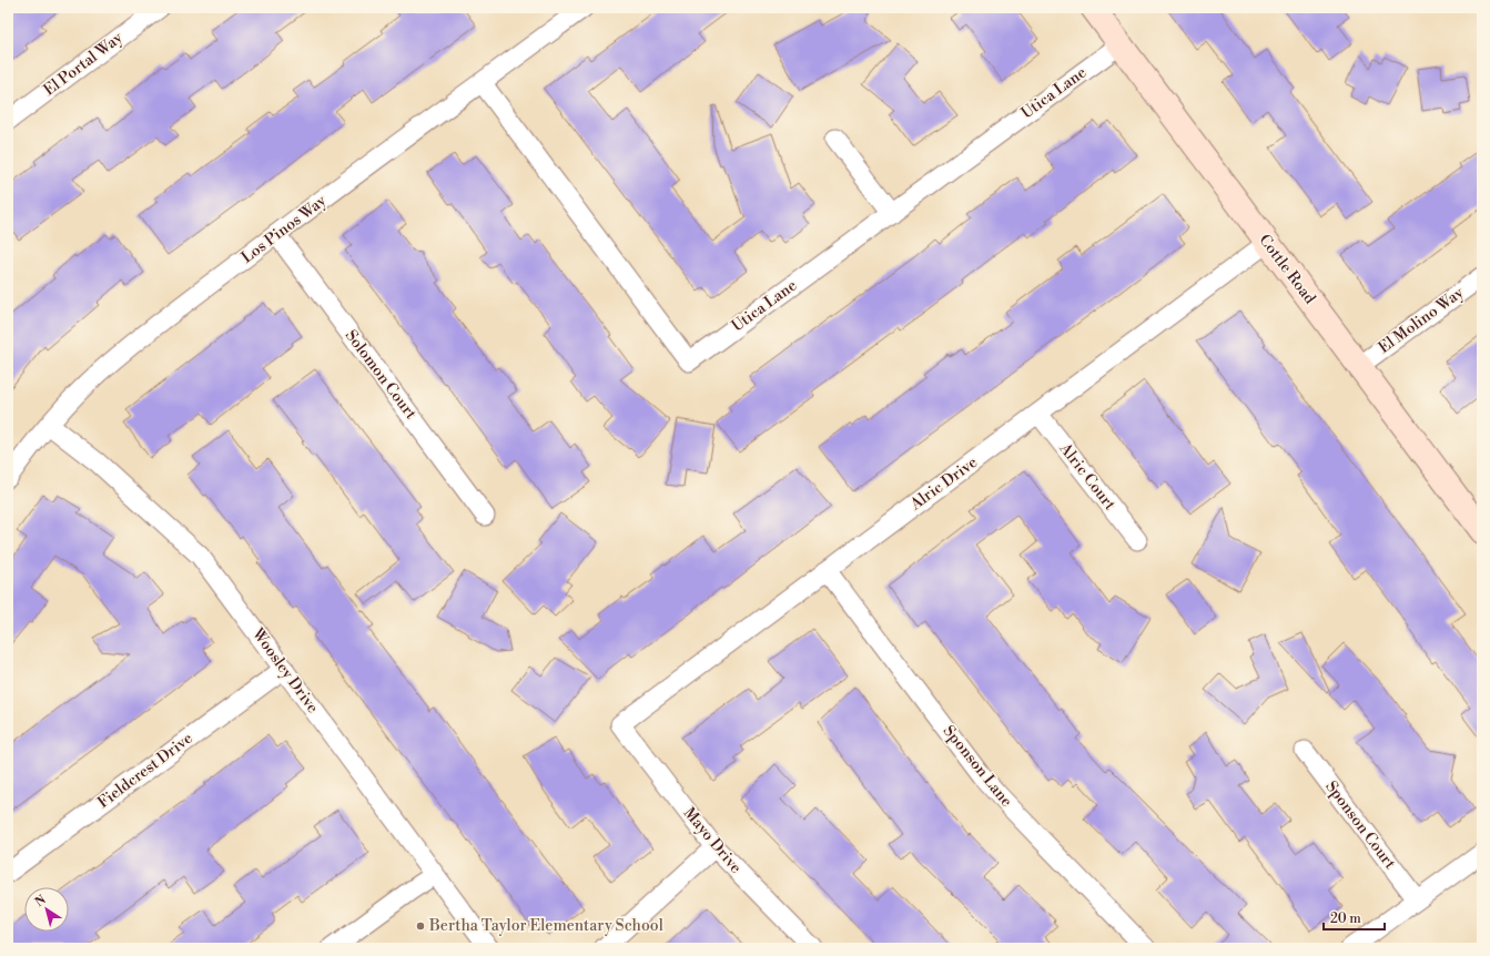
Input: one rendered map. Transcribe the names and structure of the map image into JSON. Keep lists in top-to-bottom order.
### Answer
{
  "streets": {
    "street": [
      "El Portal Way",
      "Utica Lane",
      "Los Pinos Way",
      "Cottle Road",
      "El Molino Way",
      "Solomon Court",
      "Alric Court",
      "Alric Drive",
      "Woosley Drive",
      "Sponson Lane",
      "Fieldcrest Drive",
      "Sponson Court",
      "Mayo Drive"
    ]
  },
  "crossings": [
    ["Utica Lane", "Los Pinos Way"],
    ["Utica Lane", "Cottle Road"],
    ["Los Pinos Way", "Solomon Court"],
    ["Los Pinos Way", "Woosley Drive"],
    ["Cottle Road", "El Molino Way"],
    ["Cottle Road", "Alric Drive"],
    ["Alric Court", "Alric Drive"],
    ["Alric Drive", "Sponson Lane"],
    ["Alric Drive", "Mayo Drive"],
    ["Woosley Drive", "Fieldcrest Drive"]
  ],
  "places": ["Bertha Taylor Elementary School"],
  "scale_bar": "20 m",
  "north": "top left"
}
